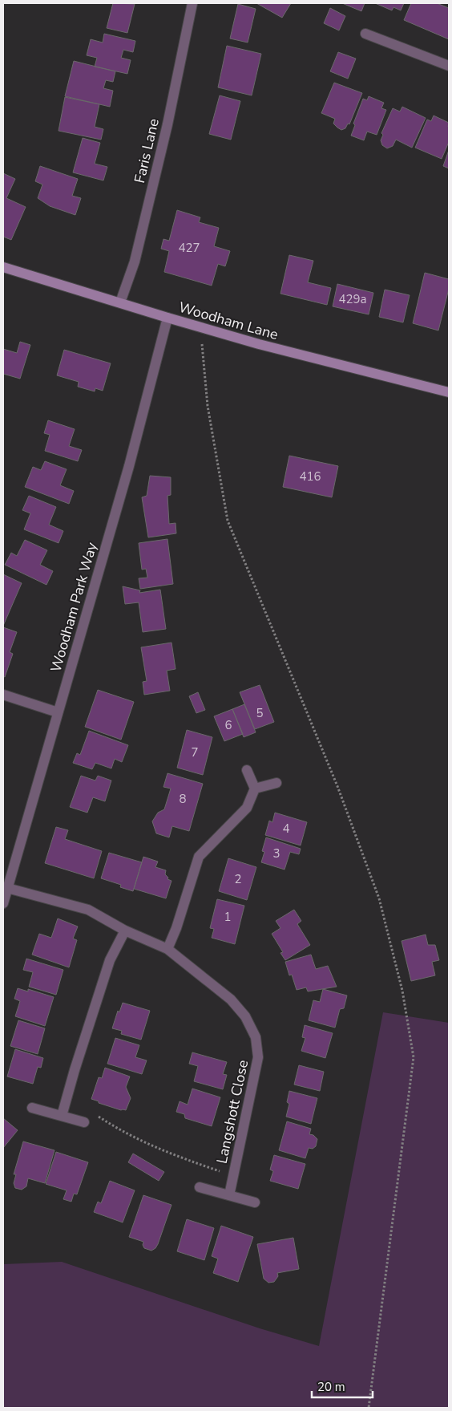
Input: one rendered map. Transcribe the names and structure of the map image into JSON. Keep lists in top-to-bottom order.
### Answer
{
  "streets": {
    "main road": ["Woodham Lane"],
    "street": ["Faris Lane", "Woodham Park Way", "Langshott Close"]
  },
  "crossings": [
    ["Faris Lane", "Woodham Lane"],
    ["Woodham Lane", "Woodham Park Way"],
    ["Woodham Park Way", "Langshott Close"]
  ],
  "house_numbers": [
    "427",
    "429a",
    "416",
    "5",
    "6",
    "7",
    "8",
    "4",
    "3",
    "2",
    "1"
  ],
  "scale_bar": "20 m"
}
